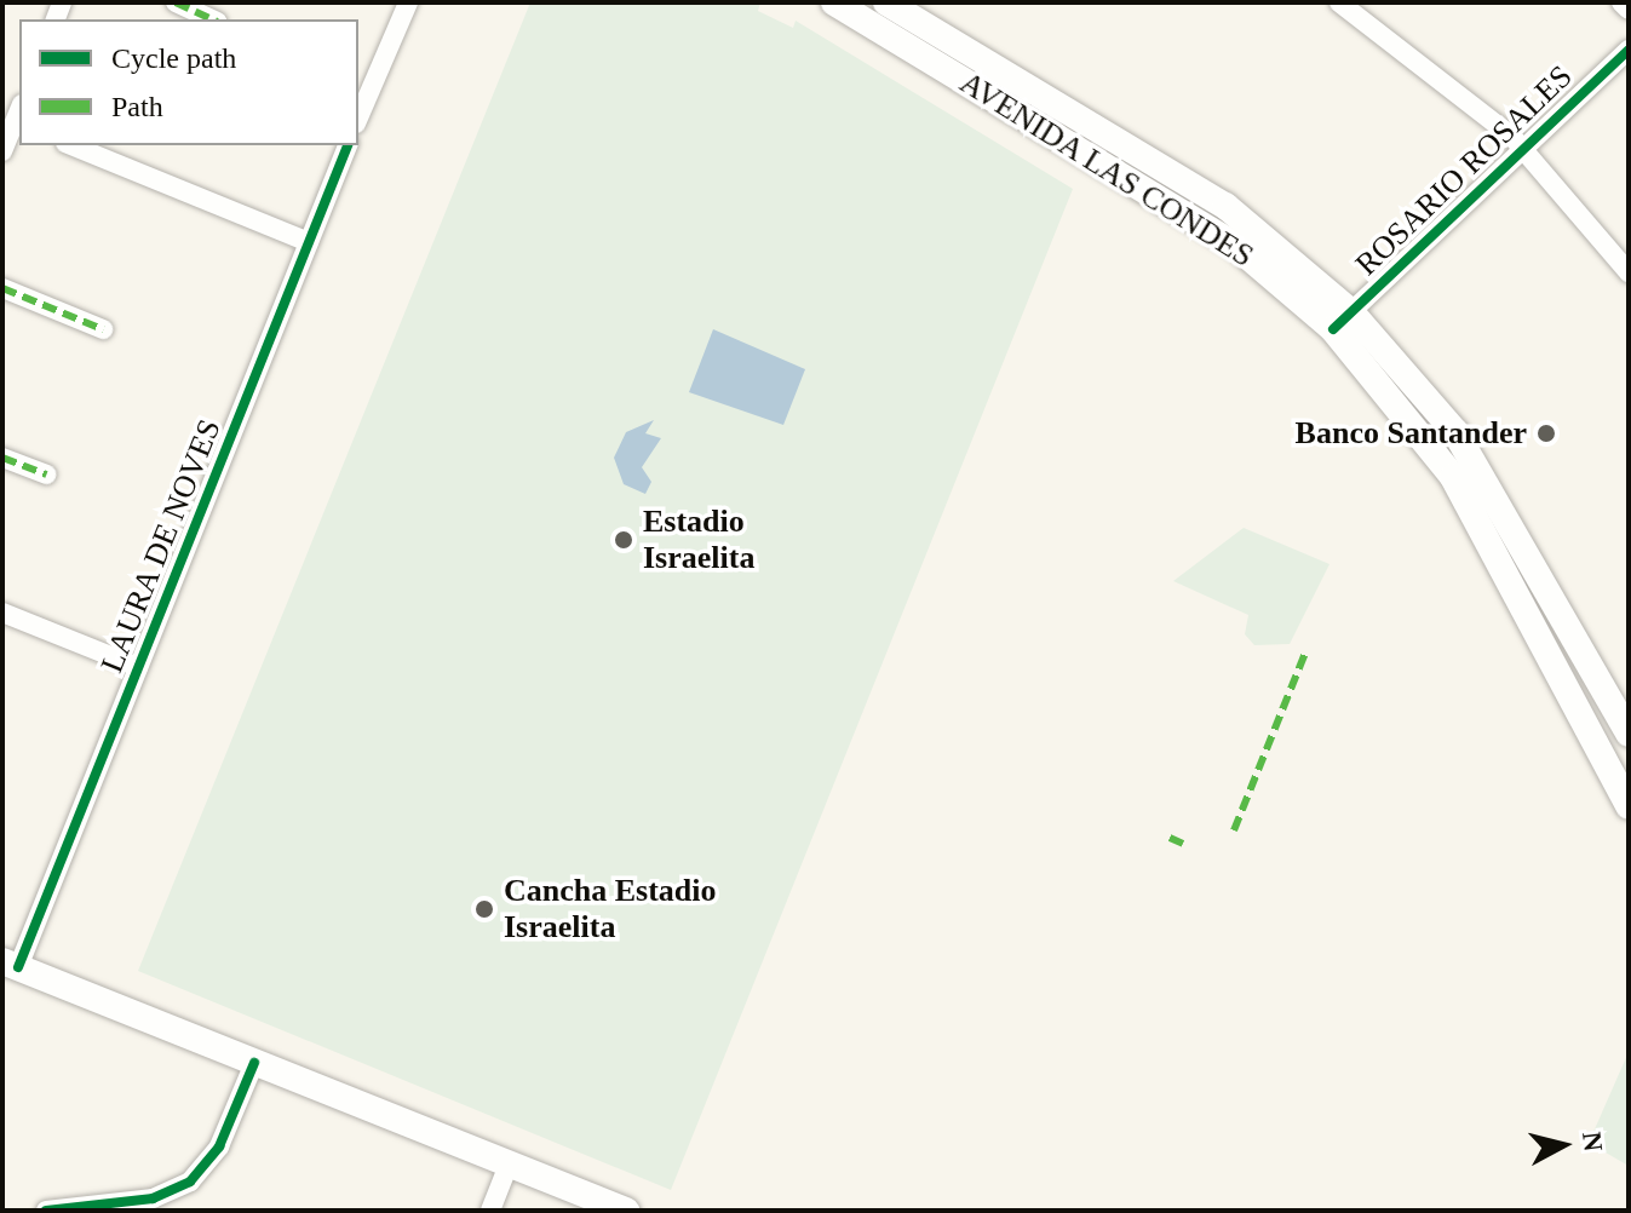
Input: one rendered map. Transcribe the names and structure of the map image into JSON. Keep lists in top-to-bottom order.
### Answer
{
  "streets": {
    "main road": ["AVENIDA LAS CONDES"],
    "street": ["ROSARIO ROSALES", "LAURA DE NOVES"]
  },
  "crossings": [
    ["AVENIDA LAS CONDES", "ROSARIO ROSALES"]
  ],
  "places": ["Banco Santander", "Estadio Israelita", "Cancha Estadio Israelita"],
  "legend": ["Cycle path", "Path"],
  "north": "right"
}
